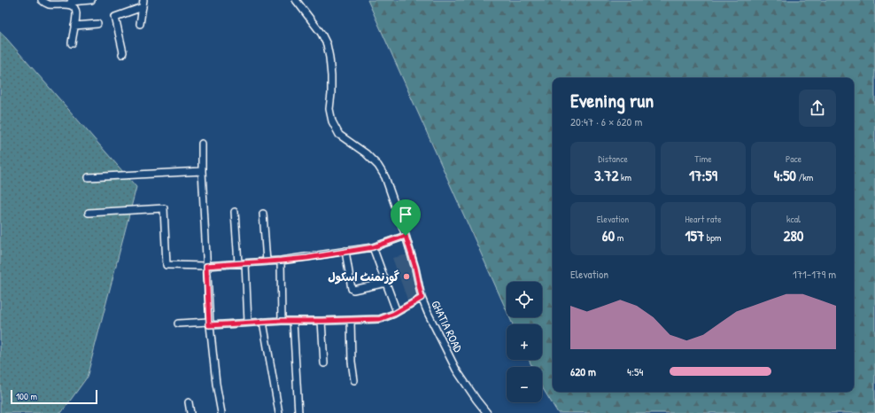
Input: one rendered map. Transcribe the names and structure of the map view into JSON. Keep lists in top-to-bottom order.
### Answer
{
  "streets": {
    "street": ["GHATIA ROAD"]
  },
  "places": ["گورنمنٹ اسکول"],
  "scale_bar": "100 m",
  "page": {
    "heading": ["Evening run", "20:47 · 6 × 620 m"],
    "stats": [
      ["Distance", "3.72 km"],
      ["Time", "17:59"],
      ["Pace", "4:50 /km"],
      ["Elevation", "60 m"],
      ["Heart rate", "157 bpm"],
      ["kcal", "280"]
    ],
    "chart": ["Elevation", "171–179 m"],
    "map_buttons": ["+", "−"],
    "list": [
      {
        "name": "620 m",
        "note": "4:54"
      }
    ],
    "scale": "100 m"
  }
}
